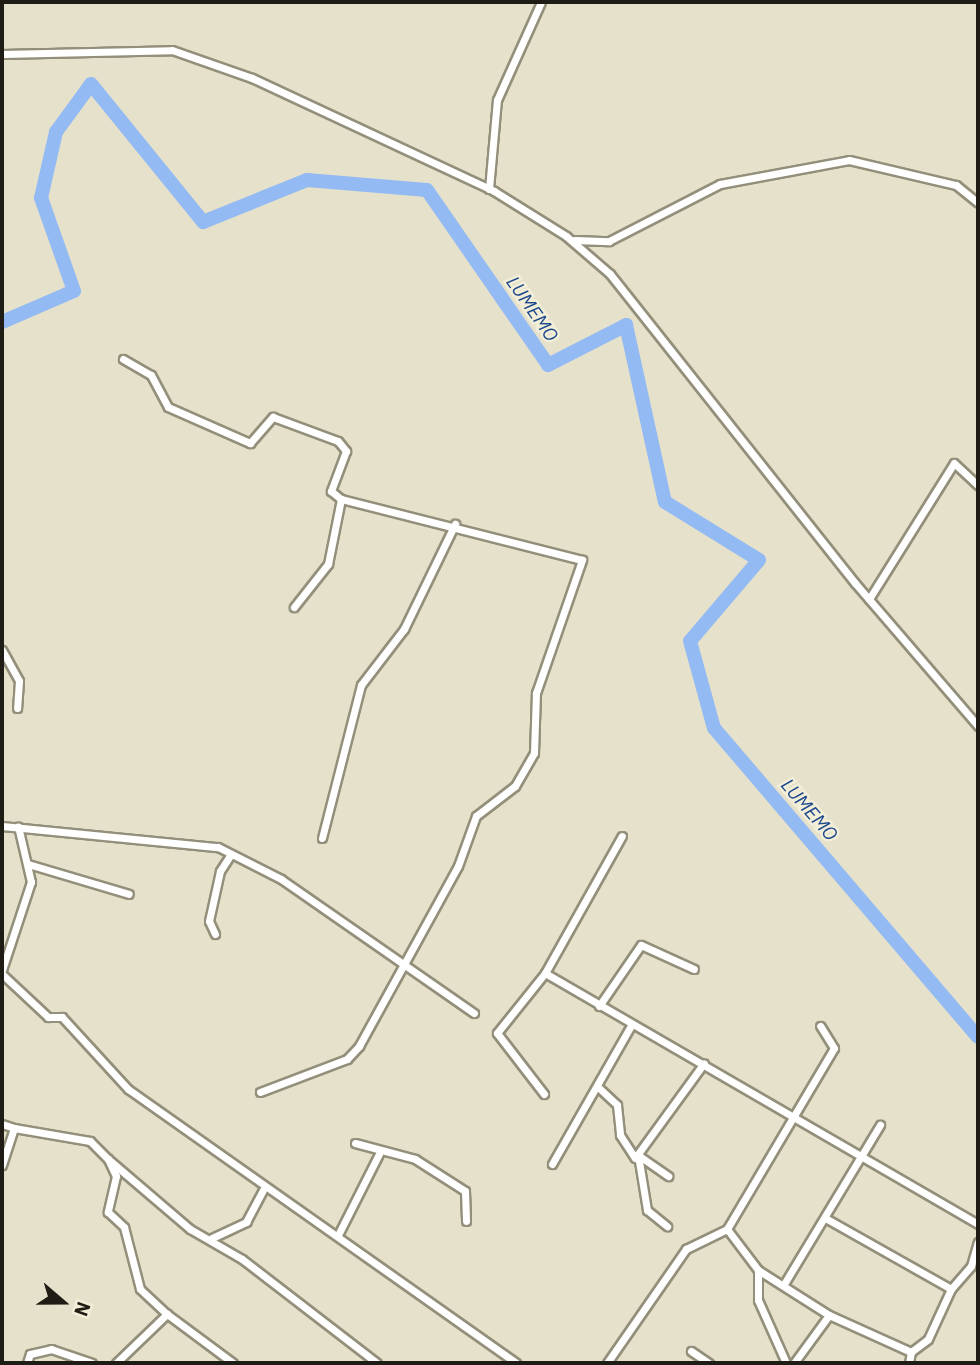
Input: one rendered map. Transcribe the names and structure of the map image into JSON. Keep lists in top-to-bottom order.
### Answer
{
  "water": ["LUMEMO"],
  "north": "right"
}
